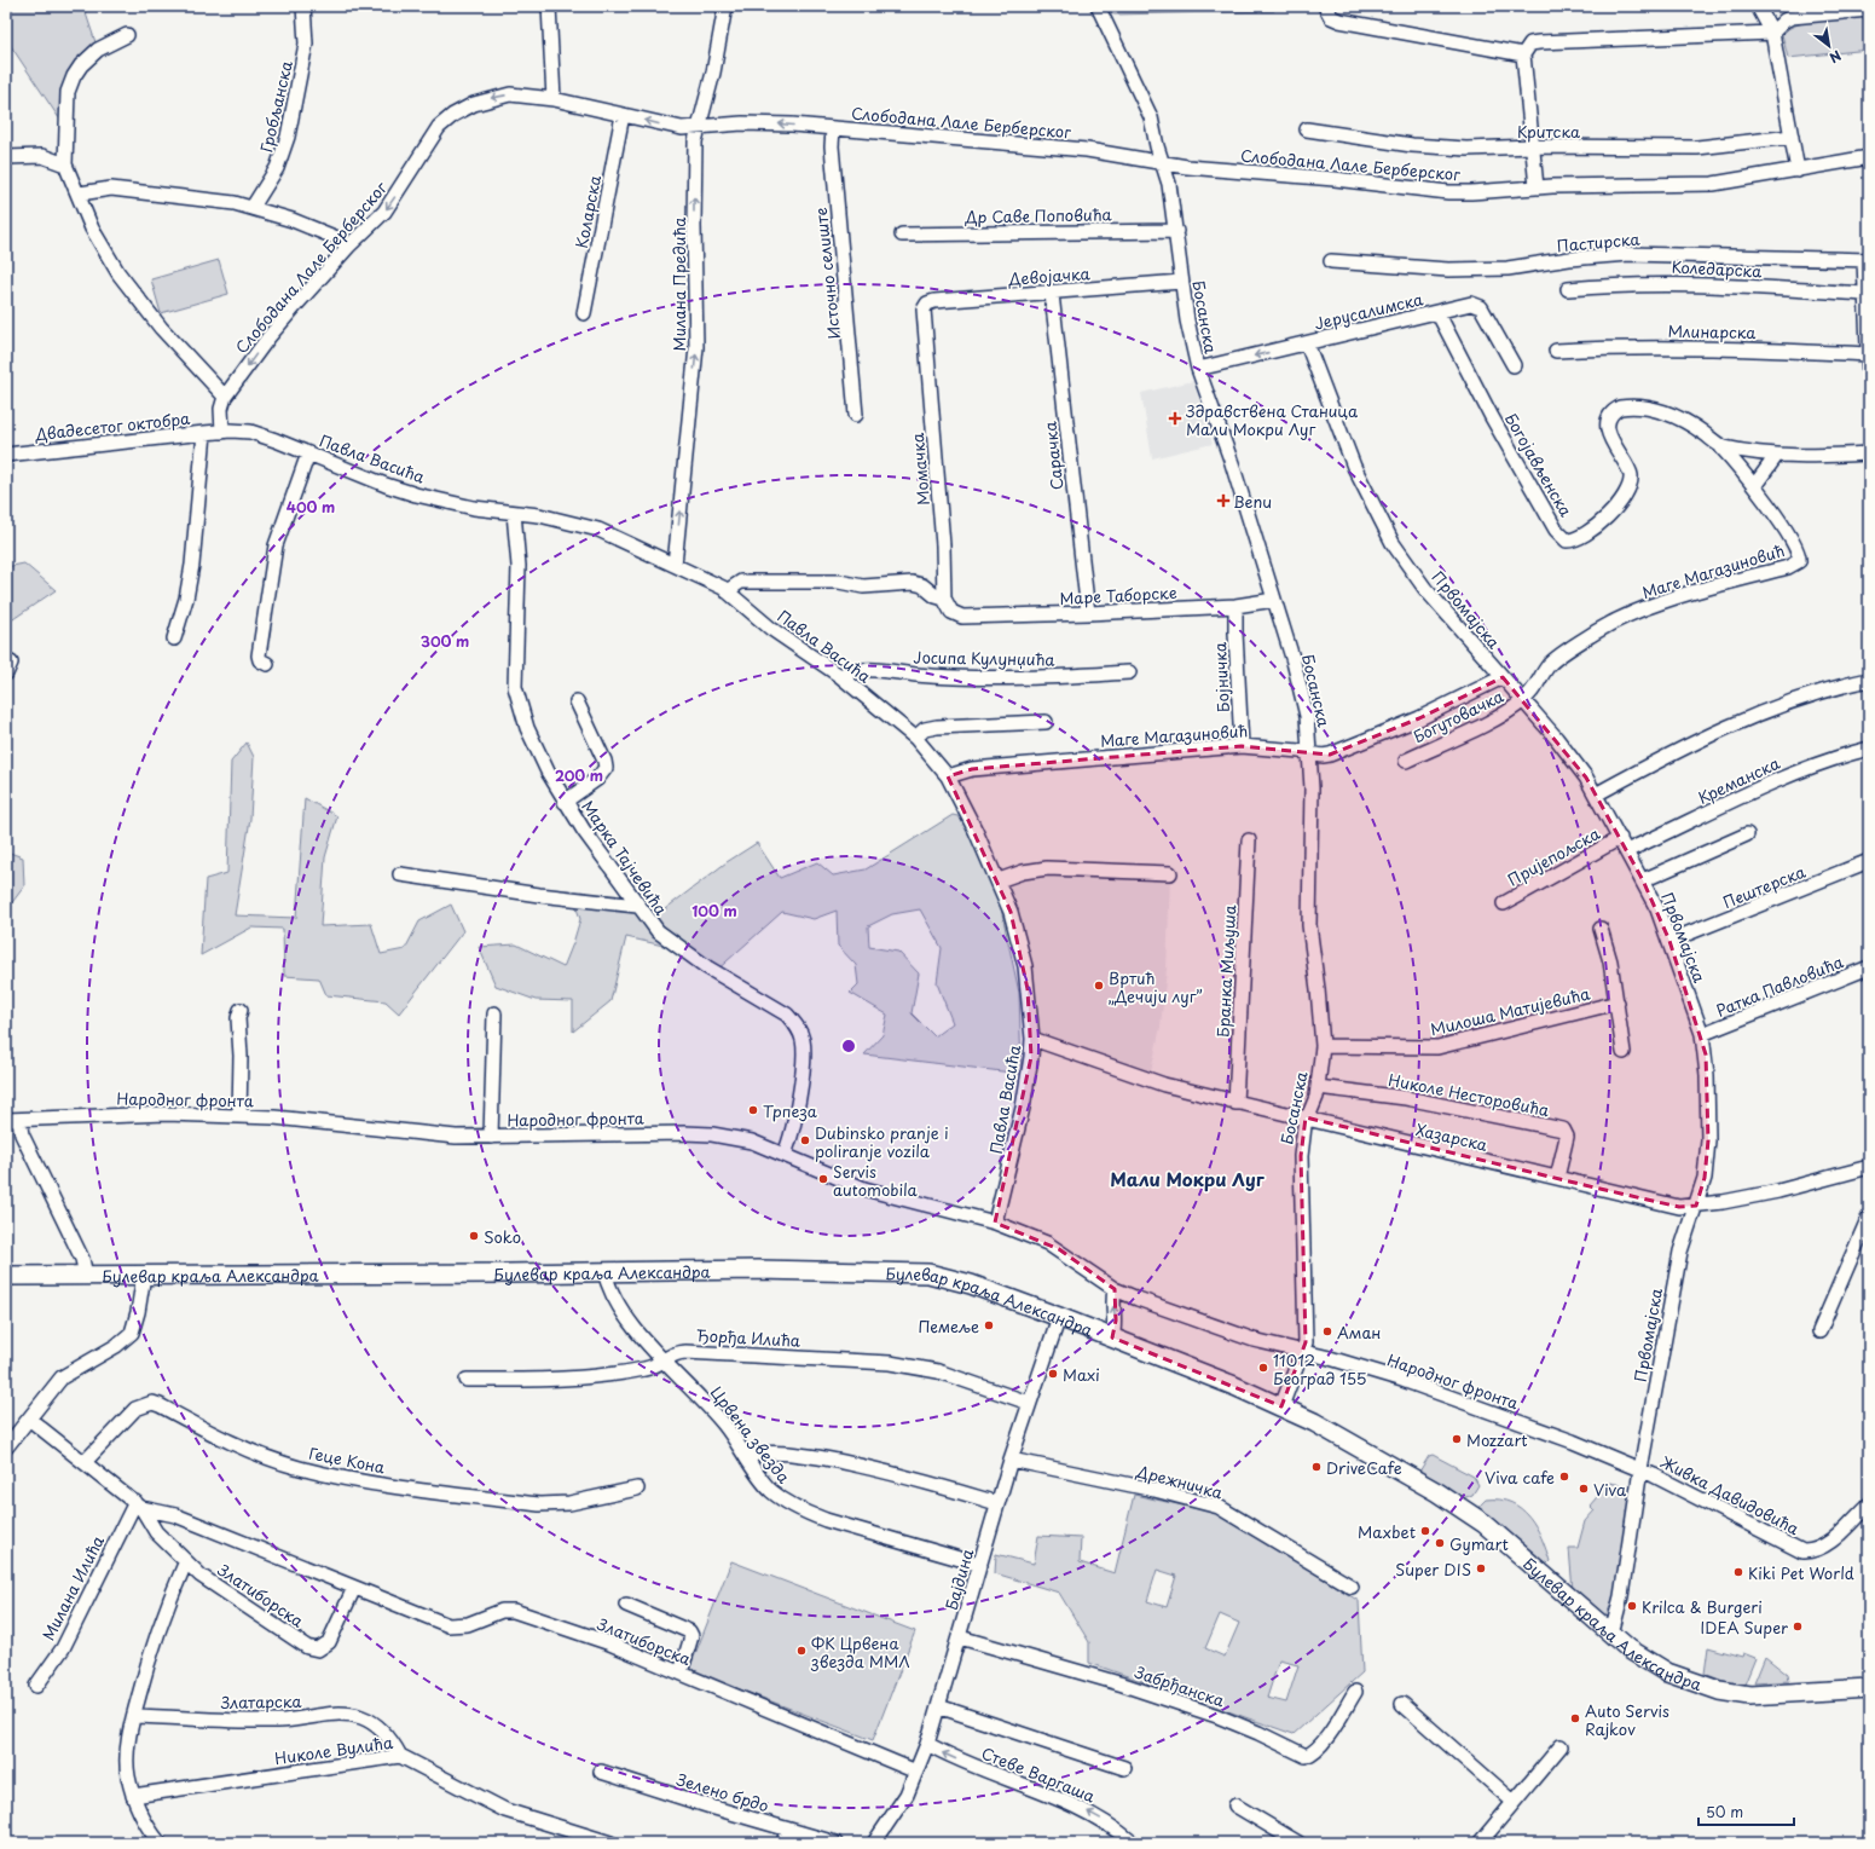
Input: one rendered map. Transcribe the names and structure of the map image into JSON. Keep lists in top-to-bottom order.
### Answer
{
  "streets": {
    "main road": ["Булевар краља Александра"],
    "street": [
      "Гробљанска",
      "Слободана Лале Берберског",
      "Критска",
      "Коларска",
      "Др Саве Поповића",
      "Пастирска",
      "Коледарска",
      "Источно селиште",
      "Девојачка",
      "Милана Предића",
      "Јерусалимска",
      "Босанска",
      "Млинарска",
      "Двадесетог октобра",
      "Сарачка",
      "Павла Васића",
      "Богојављенска",
      "Момачка",
      "Маге Магазиновић",
      "Маре Таборске",
      "Првомајска",
      "Јосипа Кулунџића",
      "Бојничка",
      "Богутовачка",
      "Креманска",
      "Пријепољска",
      "Марка Тајчевића",
      "Пештерска",
      "Бранка Миљуша",
      "Ратка Павловића",
      "Милоша Матијевића",
      "Николе Несторовића",
      "Народног фронта",
      "Хазарска",
      "Ђорђа Илића",
      "Црвена звезда",
      "Геце Кона",
      "Дрежничка",
      "Живка Давидовића",
      "Бајдина",
      "Милана Илића",
      "Златиборска",
      "Забрђанска",
      "Златарска",
      "Николе Вулића",
      "Стеве Варгаша",
      "Зелено брдо"
    ]
  },
  "crossings": [
    ["Слободана Лале Берберског", "Коларска"],
    ["Слободана Лале Берберског", "Источно селиште"],
    ["Слободана Лале Берберског", "Милана Предића"],
    ["Слободана Лале Берберског", "Босанска"],
    ["Др Саве Поповића", "Босанска"],
    ["Девојачка", "Босанска"],
    ["Девојачка", "Сарачка"],
    ["Девојачка", "Момачка"],
    ["Милана Предића", "Павла Васића"],
    ["Јерусалимска", "Босанска"],
    ["Јерусалимска", "Богојављенска"],
    ["Јерусалимска", "Првомајска"],
    ["Босанска", "Маге Магазиновић"],
    ["Босанска", "Маре Таборске"],
    ["Босанска", "Милоша Матијевића"],
    ["Босанска", "Николе Несторовића"],
    ["Босанска", "Народног фронта"],
    ["Босанска", "Хазарска"],
    ["Босанска", "Булевар краља Александра"],
    ["Двадесетог октобра", "Павла Васића"],
    ["Сарачка", "Маре Таборске"],
    ["Павла Васића", "Маге Магазиновић"],
    ["Павла Васића", "Јосипа Кулунџића"],
    ["Павла Васића", "Марка Тајчевића"],
    ["Павла Васића", "Народног фронта"],
    ["Павла Васића", "Хазарска"],
    ["Богојављенска", "Маге Магазиновић"],
    ["Момачка", "Маре Таборске"],
    ["Маге Магазиновић", "Првомајска"],
    ["Маге Магазиновић", "Бојничка"],
    ["Маге Магазиновић", "Богутовачка"],
    ["Маре Таборске", "Бојничка"],
    ["Првомајска", "Богутовачка"],
    ["Првомајска", "Креманска"],
    ["Првомајска", "Пријепољска"],
    ["Првомајска", "Пештерска"],
    ["Првомајска", "Ратка Павловића"],
    ["Првомајска", "Народног фронта"],
    ["Првомајска", "Хазарска"],
    ["Првомајска", "Булевар краља Александра"],
    ["Првомајска", "Живка Давидовића"],
    ["Марка Тајчевића", "Народног фронта"],
    ["Бранка Миљуша", "Хазарска"],
    ["Николе Несторовића", "Хазарска"],
    ["Народног фронта", "Живка Давидовића"],
    ["Булевар краља Александра", "Црвена звезда"],
    ["Булевар краља Александра", "Бајдина"],
    ["Ђорђа Илића", "Црвена звезда"],
    ["Ђорђа Илића", "Бајдина"],
    ["Црвена звезда", "Бајдина"],
    ["Геце Кона", "Златиборска"],
    ["Дрежничка", "Бајдина"],
    ["Бајдина", "Златиборска"],
    ["Бајдина", "Забрђанска"],
    ["Бајдина", "Стеве Варгаша"],
    ["Милана Илића", "Златиборска"],
    ["Златарска", "Николе Вулића"]
  ],
  "one_way": ["Милана Предића"],
  "districts": ["Мали Мокри Луг"],
  "places": {
    "health": ["Здравствена Станица Мали Мокри Луг", "Benu"],
    "other": [
      "Вртић „Дечији луг”",
      "Трпеза",
      "Dubinsko pranje i poliranje vozila",
      "Servis automobila",
      "Soko",
      "Пемеље",
      "Аман",
      "11012 Београд 155",
      "Maxi",
      "Mozzart",
      "DriveCafe",
      "Viva cafe",
      "Viva",
      "Maxbet",
      "Gymart",
      "Super DIS",
      "Kiki Pet World",
      "Krilca & Burgeri",
      "IDEA Super",
      "ФК Црвена звезда ММЛ",
      "Auto Servis Rajkov"
    ]
  },
  "scale_bar": "50 m",
  "north": "bottom right",
  "rings": [
    "400 m",
    "300 m",
    "200 m",
    "100 m"
  ]
}
